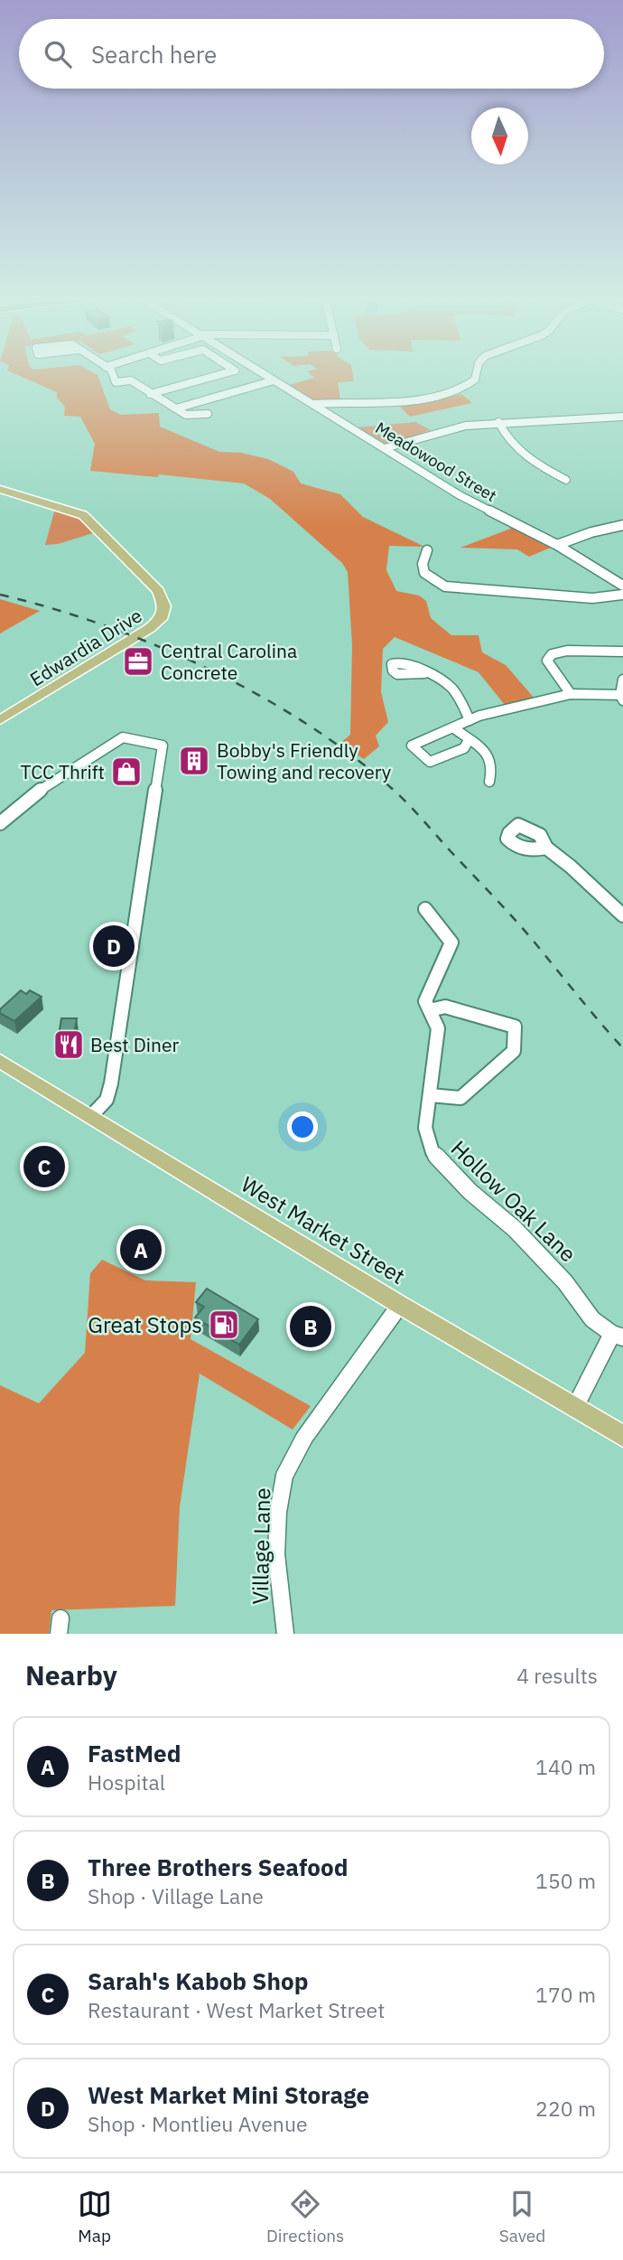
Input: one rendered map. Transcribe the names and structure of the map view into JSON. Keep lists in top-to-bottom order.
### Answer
{
  "streets": {
    "main road": ["Edwardia Drive", "West Market Street"],
    "street": ["Meadowood Street", "Hollow Oak Lane", "Village Lane"]
  },
  "crossings": [
    ["Hollow Oak Lane", "West Market Street"],
    ["West Market Street", "Village Lane"]
  ],
  "places": {
    "office": ["Central Carolina Concrete"],
    "building": ["Bobby's Friendly Towing and recovery"],
    "shop": ["TCC Thrift"],
    "restaurant": ["Best Diner"],
    "fuel station": ["Great Stops"]
  },
  "north": "bottom",
  "page": {
    "search": "Search here",
    "pins": [
      "D",
      "C",
      "A",
      "B"
    ],
    "heading": ["Nearby", "4 results"],
    "list": [
      {
        "mark": "A",
        "name": "FastMed",
        "note": "Hospital",
        "value": "140 m"
      },
      {
        "mark": "B",
        "name": "Three Brothers Seafood",
        "note": "Shop · Village Lane",
        "value": "150 m"
      },
      {
        "mark": "C",
        "name": "Sarah's Kabob Shop",
        "note": "Restaurant · West Market Street",
        "value": "170 m"
      },
      {
        "mark": "D",
        "name": "West Market Mini Storage",
        "note": "Shop · Montlieu Avenue",
        "value": "220 m"
      }
    ],
    "nav": ["Map", "Directions", "Saved"]
  }
}
